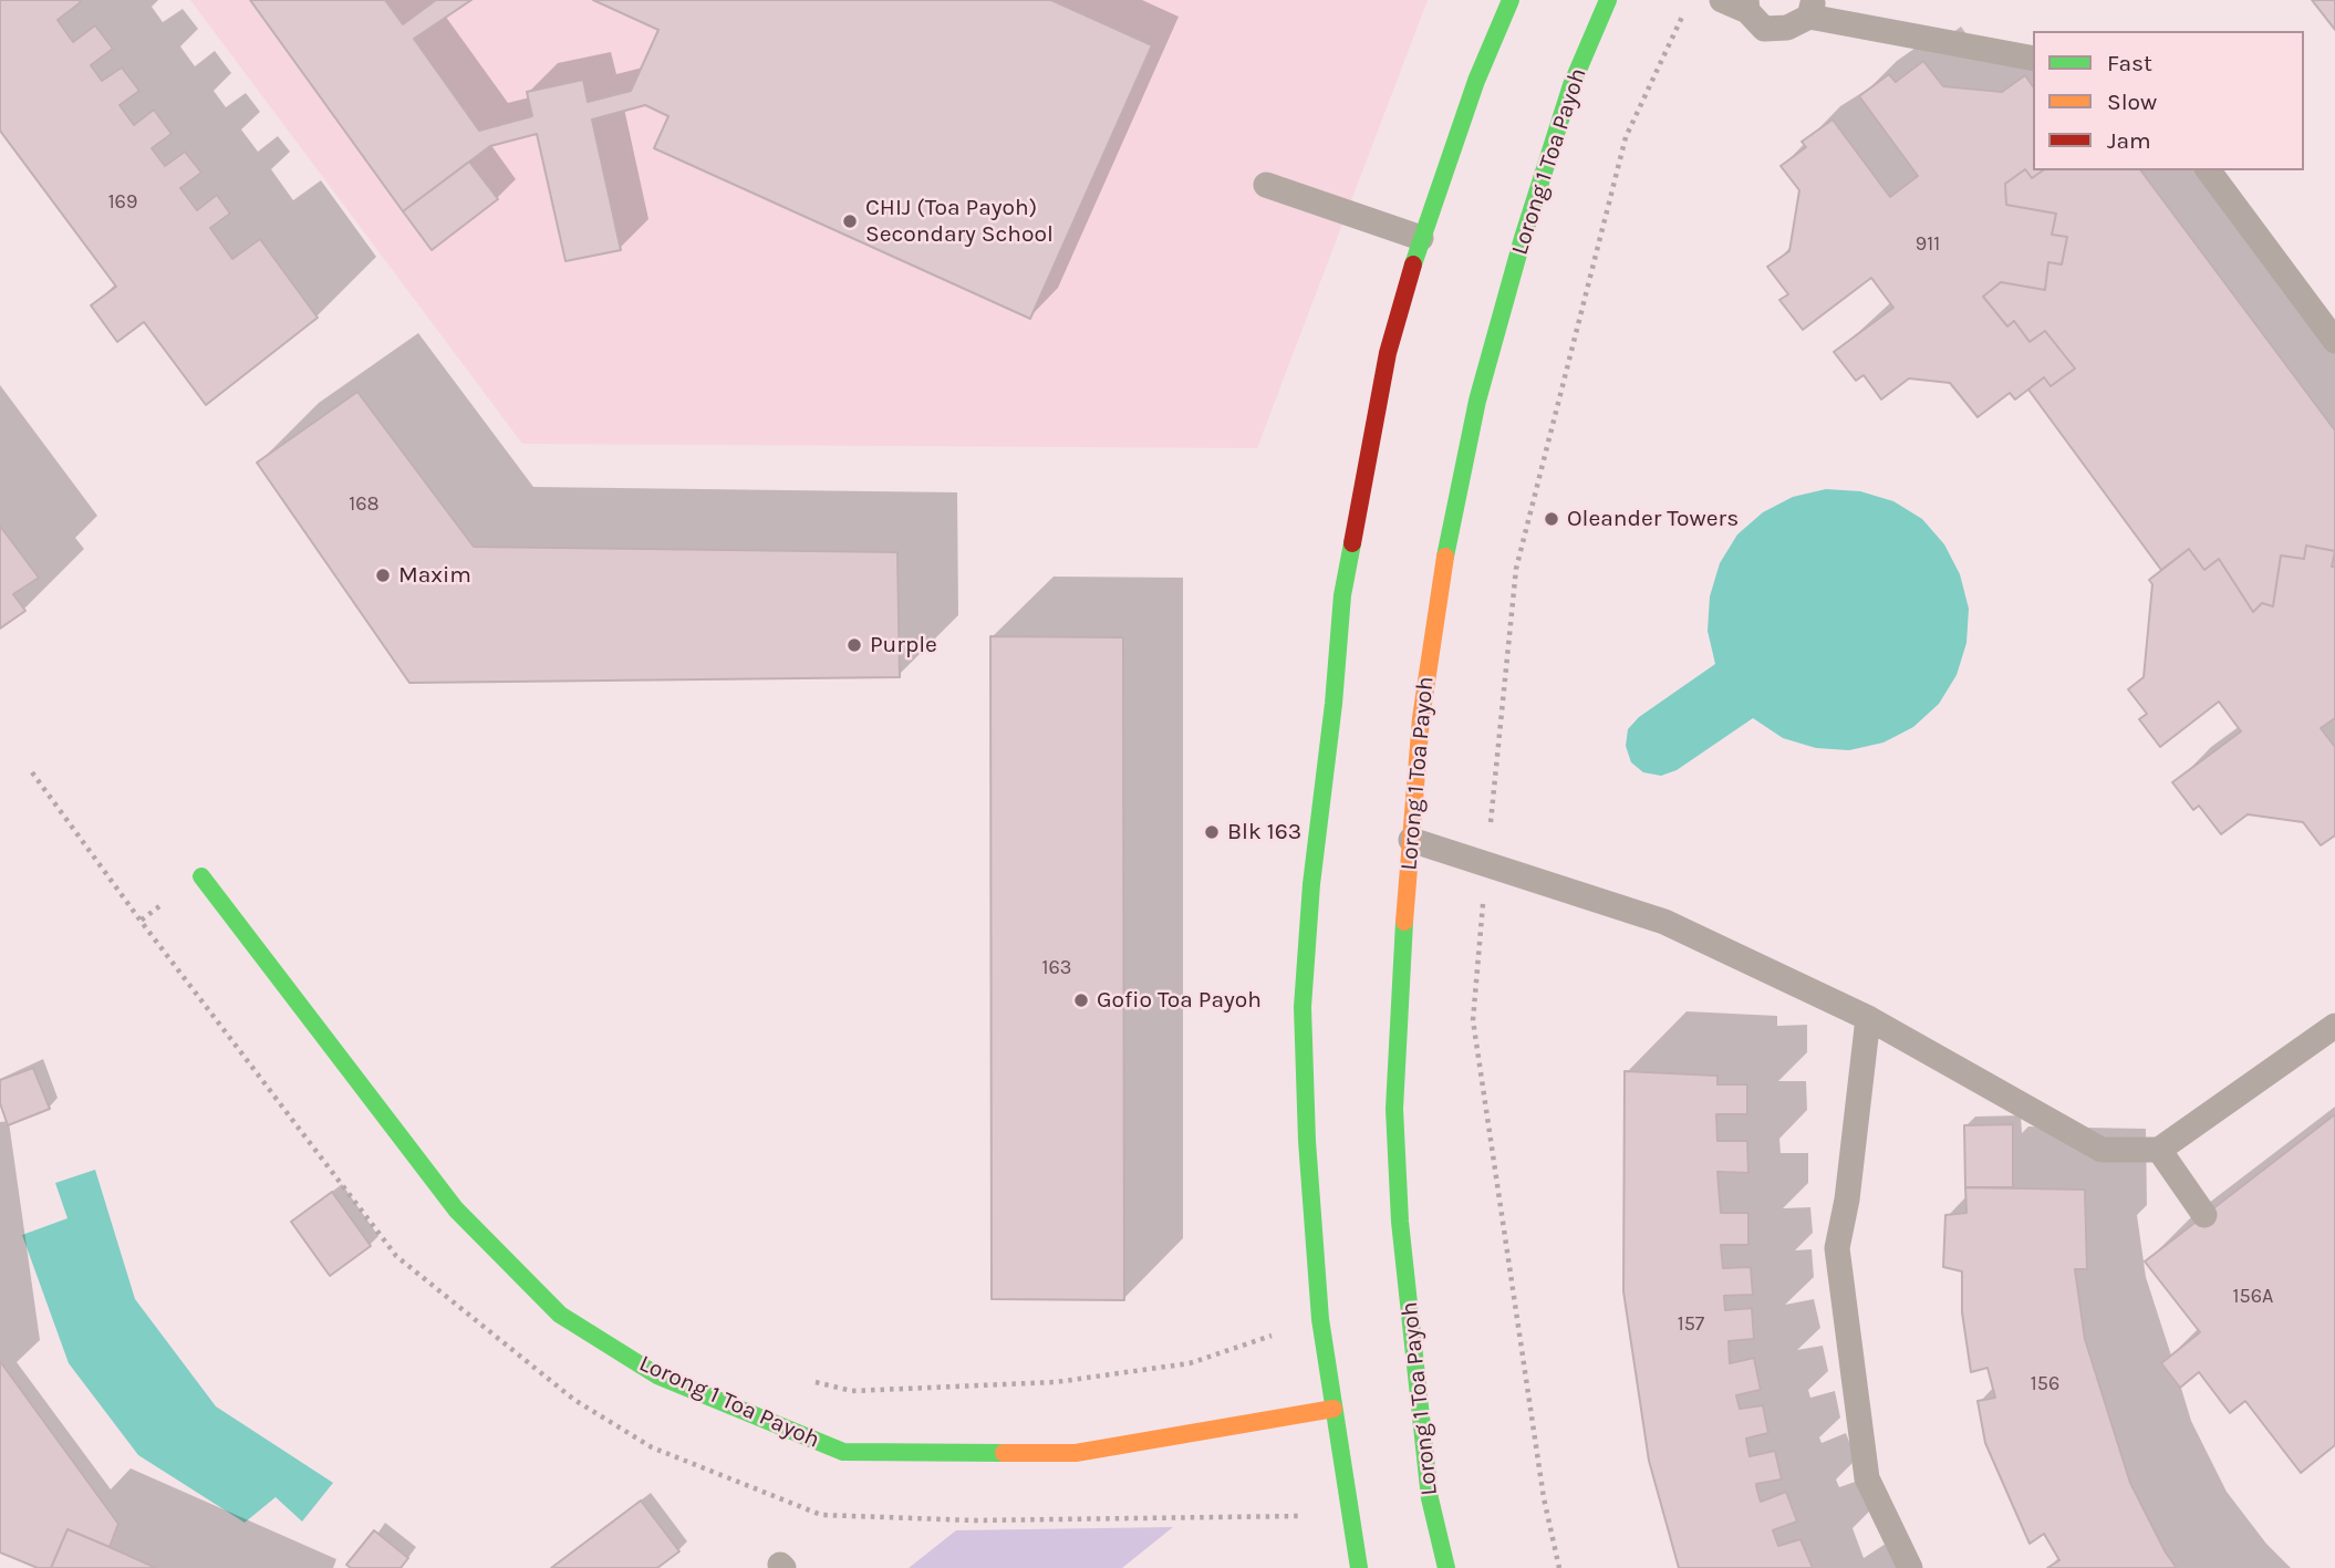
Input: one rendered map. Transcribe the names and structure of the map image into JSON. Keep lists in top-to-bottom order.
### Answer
{
  "streets": {
    "main road": ["Lorong 1 Toa Payoh"]
  },
  "places": [
    "CHIJ (Toa Payoh) Secondary School",
    "Oleander Towers",
    "Maxim",
    "Purple",
    "Blk 163",
    "Gofio Toa Payoh"
  ],
  "house_numbers": [
    "169",
    "911",
    "168",
    "163",
    "156A",
    "157",
    "156"
  ],
  "legend": ["Fast", "Slow", "Jam"]
}
